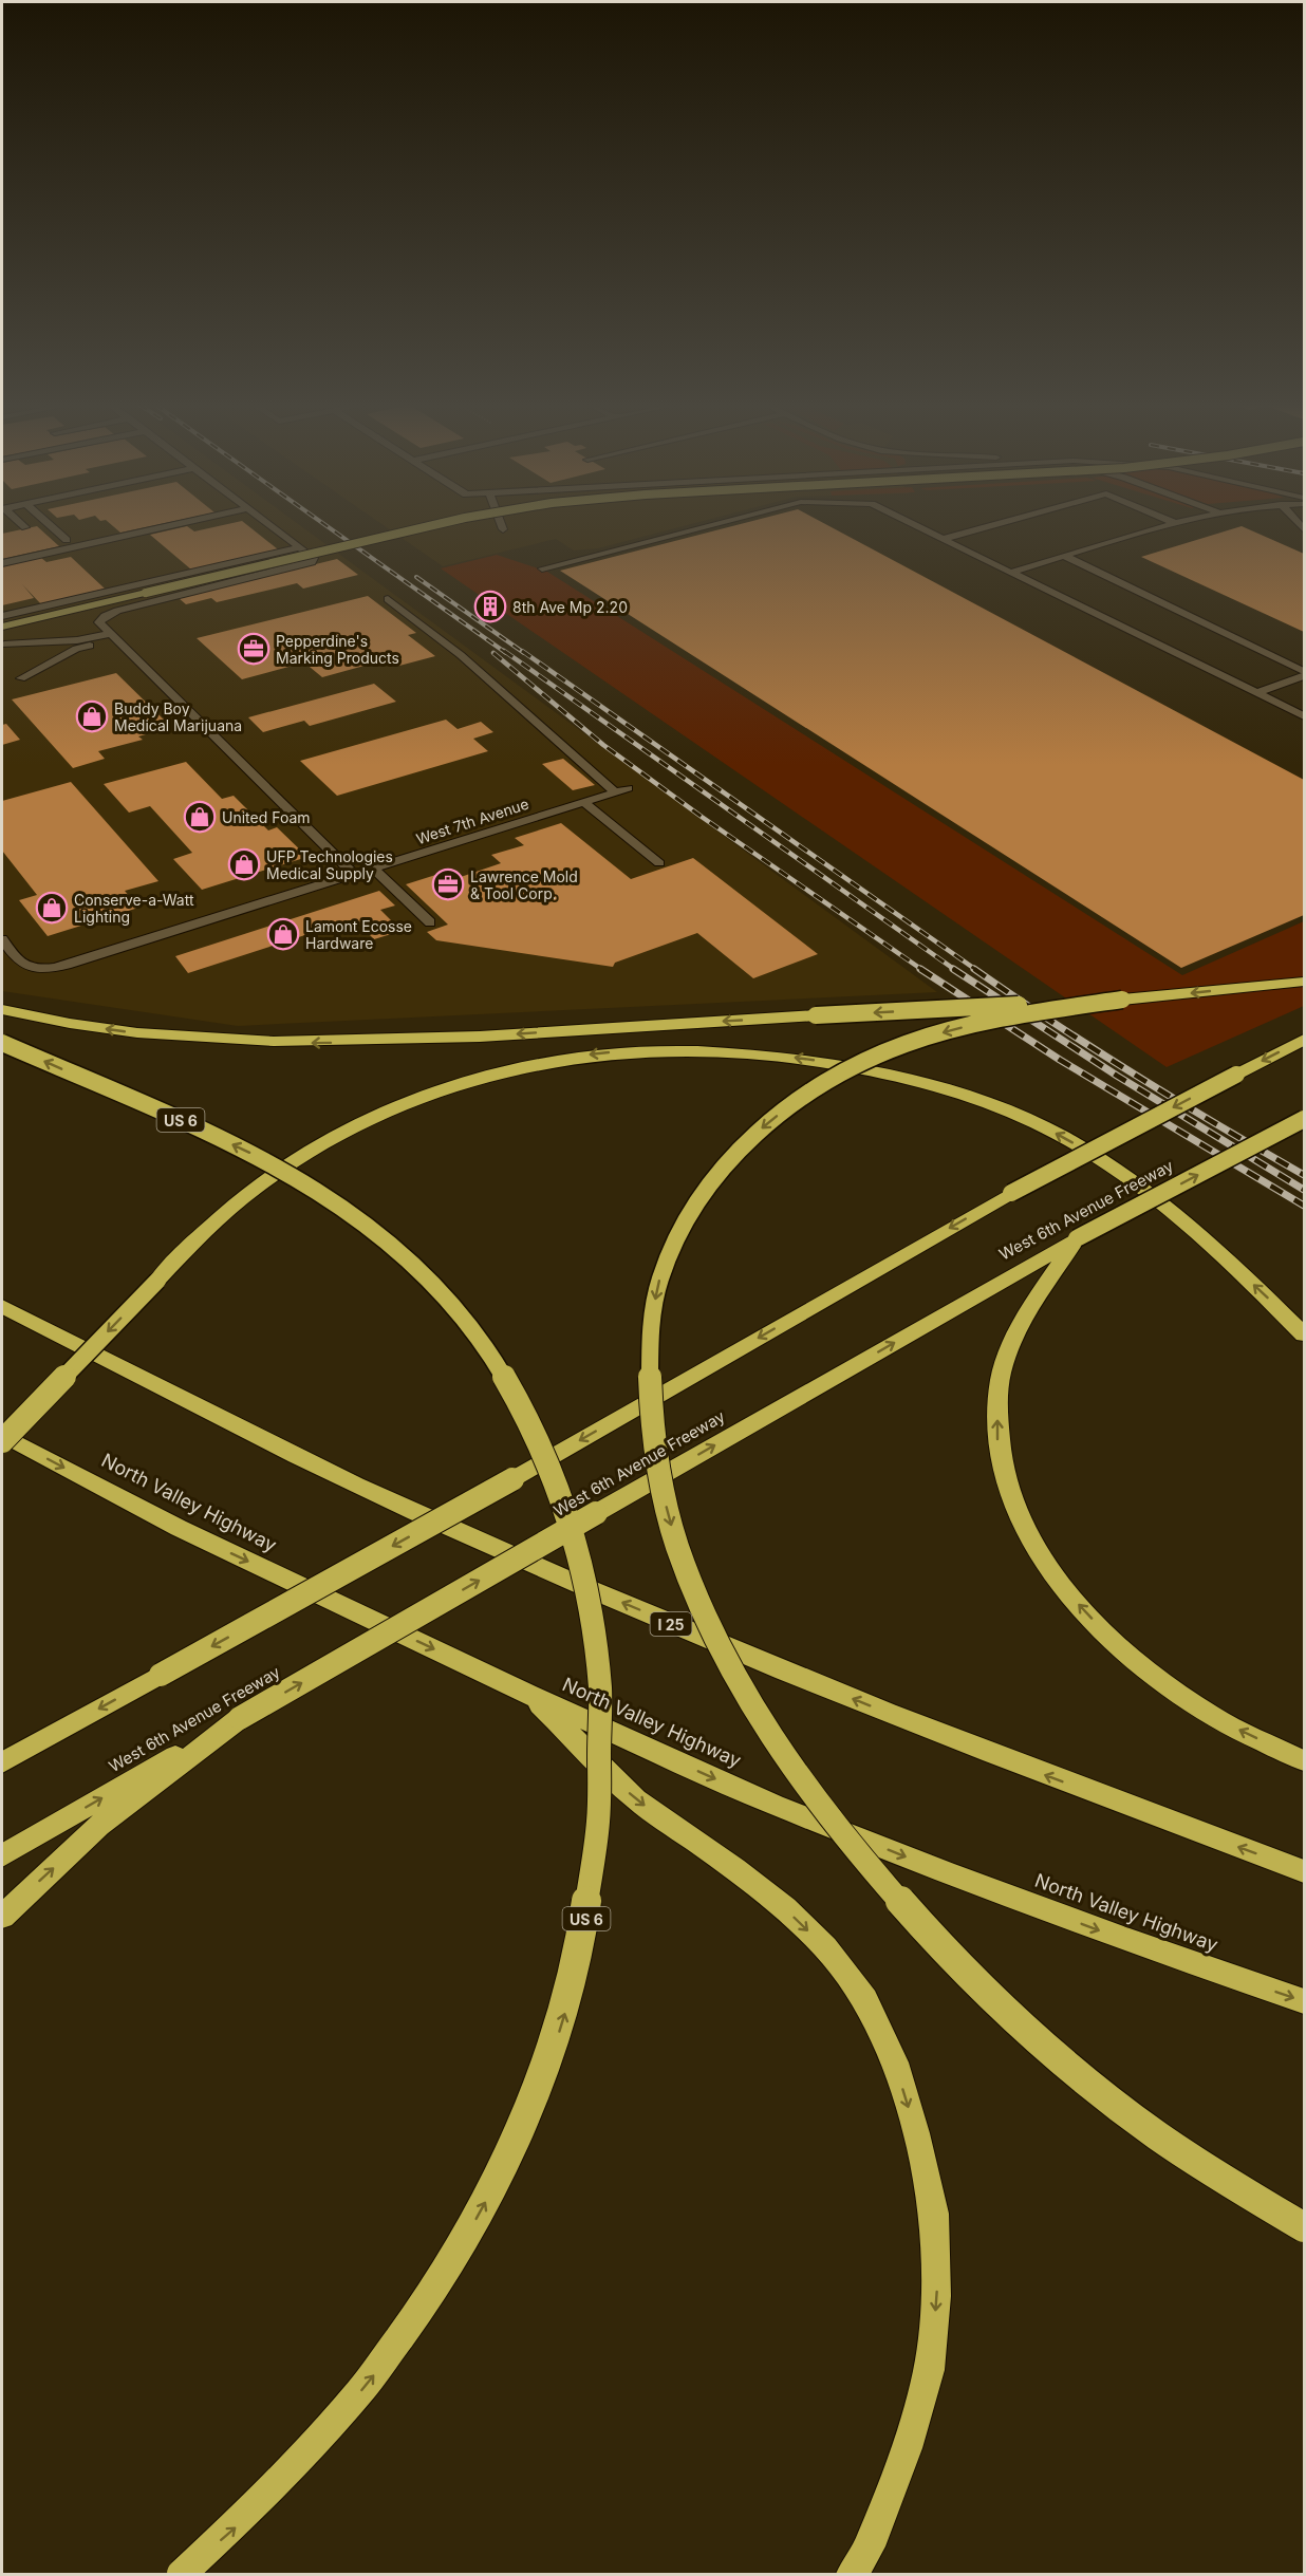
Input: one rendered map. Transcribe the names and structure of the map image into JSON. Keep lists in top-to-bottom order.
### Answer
{
  "streets": {
    "highway": [
      "US 6",
      "West 6th Avenue Freeway",
      "North Valley Highway",
      "I 25"
    ],
    "street": ["West 7th Avenue"]
  },
  "places": {
    "building": ["8th Ave Mp 2.20"],
    "office": ["Pepperdine's Marking Products", "Lawrence Mold & Tool Corp."],
    "shop": [
      "Buddy Boy Medical Marijuana",
      "United Foam",
      "UFP Technologies Medical Supply",
      "Conserve-a-Watt Lighting",
      "Lamont Ecosse Hardware"
    ]
  }
}
